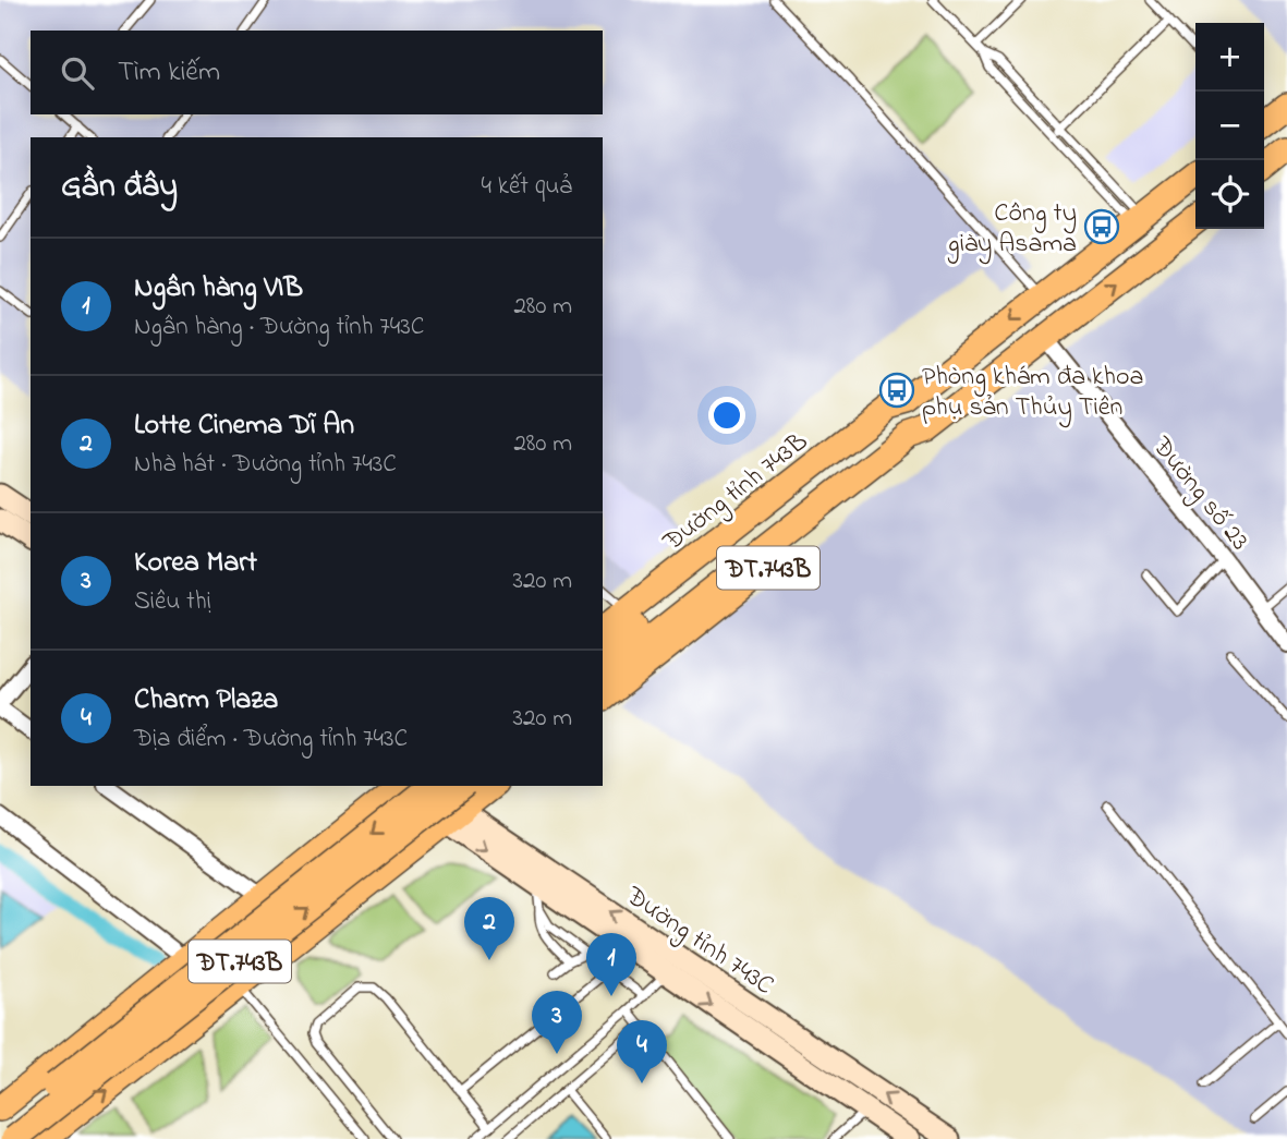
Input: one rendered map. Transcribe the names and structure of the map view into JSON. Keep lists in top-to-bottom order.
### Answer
{
  "streets": {
    "main road": ["Đường tỉnh 743B", "ĐT.743B", "Đường tỉnh 743C"],
    "street": ["Đường số 23"]
  },
  "crossings": [
    ["Đường tỉnh 743B", "ĐT.743B"],
    ["Đường số 23", "ĐT.743B"],
    ["ĐT.743B", "Đường tỉnh 743C"]
  ],
  "places": {
    "bus stop": ["Công ty giày Asama", "Phòng khám đa khoa phụ sản Thủy Tiên"]
  },
  "page": {
    "map_buttons": ["+", "−"],
    "search": "Tìm kiếm",
    "heading": ["Gần đây", "4 kết quả"],
    "list": [
      {
        "mark": "1",
        "name": "Ngân hàng VIB",
        "note": "Ngân hàng · Đường tỉnh 743C",
        "value": "280 m"
      },
      {
        "mark": "2",
        "name": "Lotte Cinema Dĩ An",
        "note": "Nhà hát · Đường tỉnh 743C",
        "value": "280 m"
      },
      {
        "mark": "3",
        "name": "Korea Mart",
        "note": "Siêu thị",
        "value": "320 m"
      },
      {
        "mark": "4",
        "name": "Charm Plaza",
        "note": "Địa điểm · Đường tỉnh 743C",
        "value": "320 m"
      }
    ],
    "pins": [
      "2",
      "1",
      "3",
      "4"
    ]
  }
}
